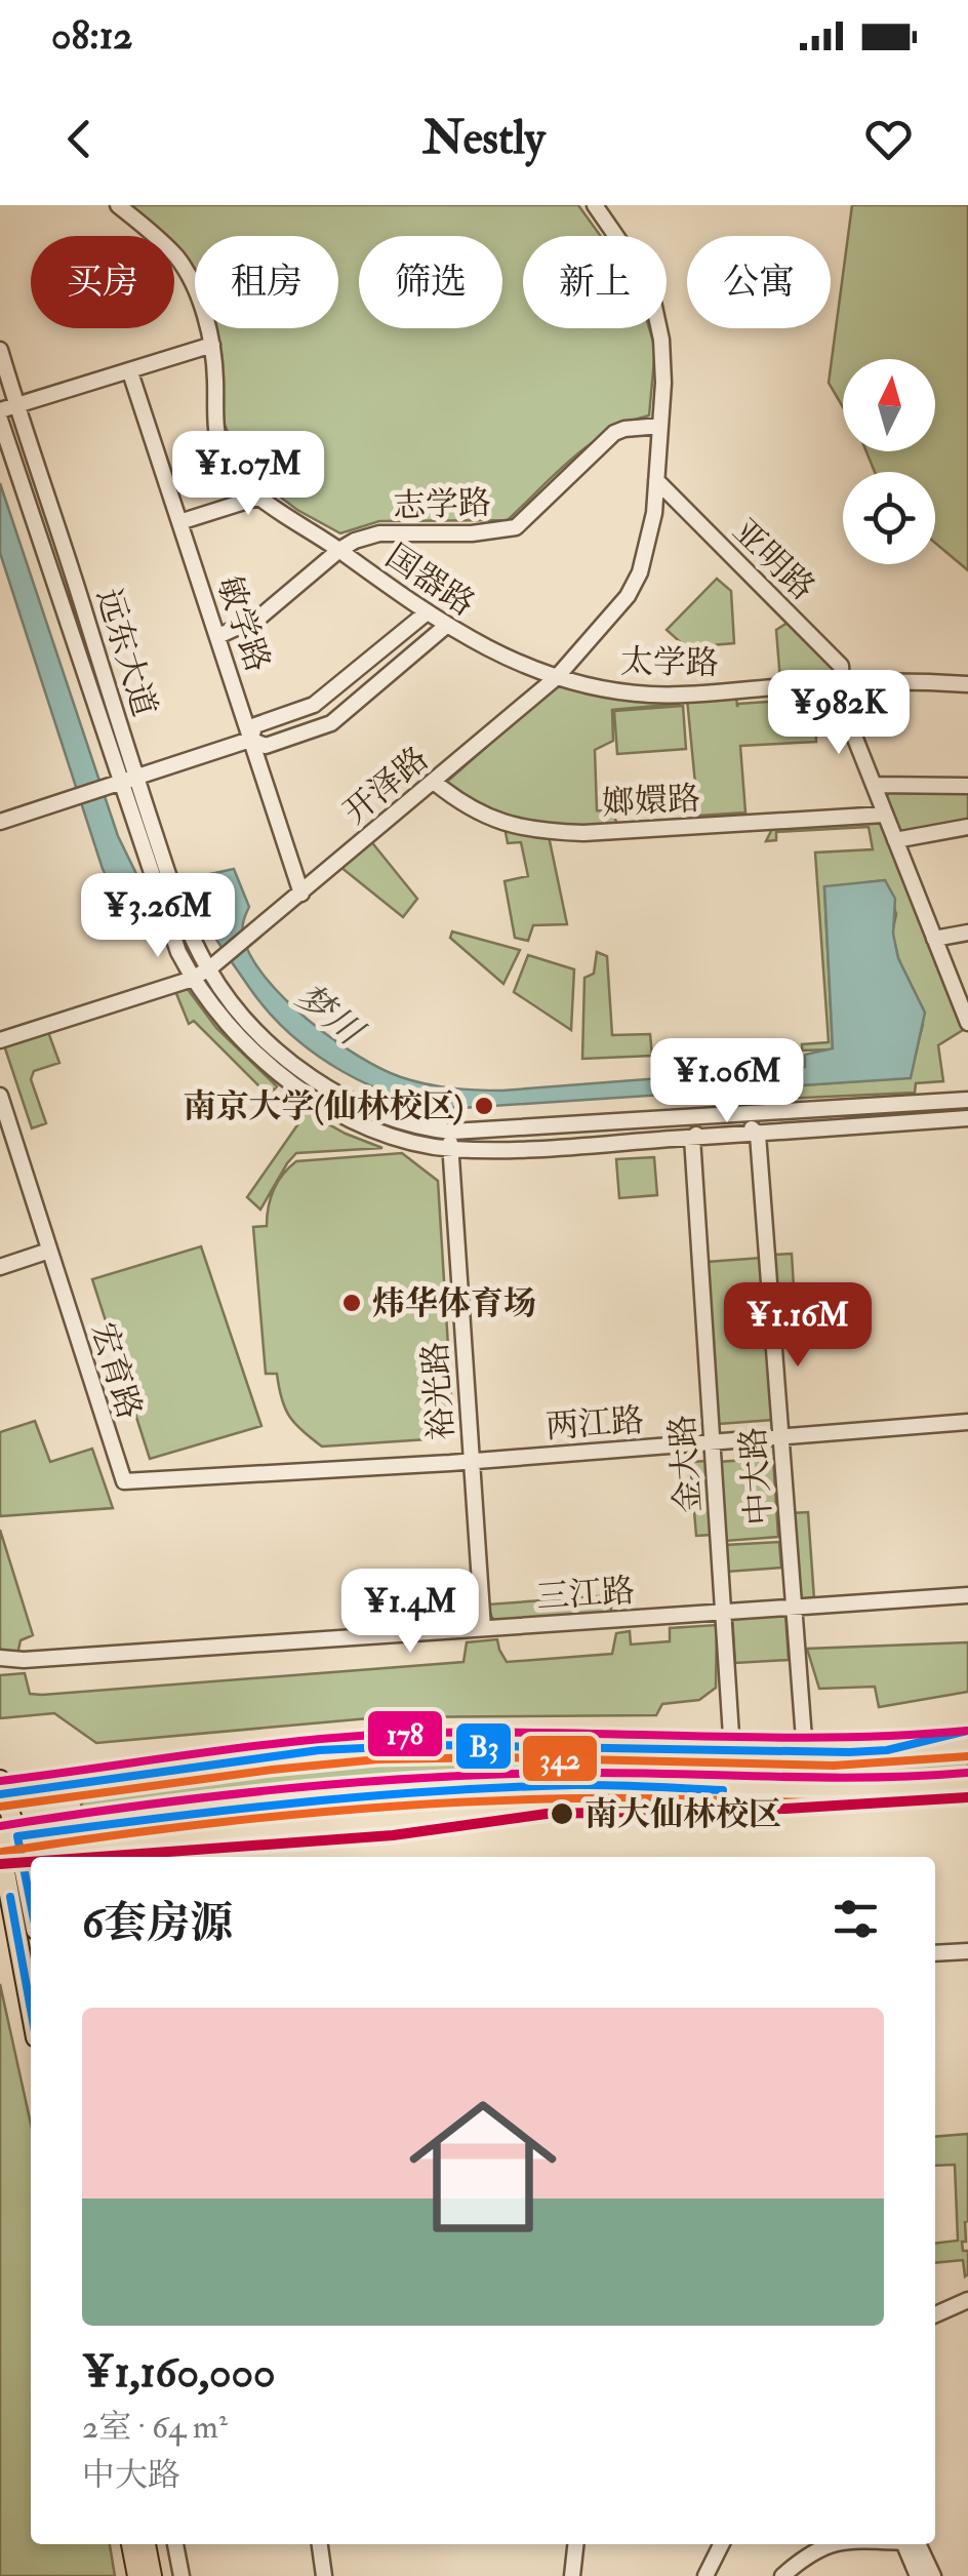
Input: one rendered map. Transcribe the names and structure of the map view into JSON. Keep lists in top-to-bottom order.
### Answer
{
  "streets": {
    "street": [
      "志学路",
      "亚明路",
      "国器路",
      "敏学路",
      "远东大道",
      "太学路",
      "开泽路",
      "嫏嬛路",
      "宏育路",
      "裕光路",
      "两江路",
      "金大路",
      "中大路",
      "三江路"
    ]
  },
  "crossings": [
    ["志学路", "国器路"],
    ["志学路", "敏学路"],
    ["志学路", "开泽路"],
    ["亚明路", "太学路"],
    ["亚明路", "开泽路"],
    ["亚明路", "嫏嬛路"],
    ["国器路", "太学路"],
    ["国器路", "开泽路"],
    ["敏学路", "开泽路"],
    ["远东大道", "开泽路"],
    ["远东大道", "裕光路"],
    ["远东大道", "金大路"],
    ["远东大道", "中大路"],
    ["太学路", "开泽路"],
    ["开泽路", "嫏嬛路"],
    ["宏育路", "两江路"],
    ["裕光路", "两江路"],
    ["裕光路", "三江路"],
    ["两江路", "金大路"],
    ["两江路", "中大路"],
    ["金大路", "三江路"],
    ["中大路", "三江路"]
  ],
  "water": ["梦川"],
  "places": ["南京大学(仙林校区)", "炜华体育场", "南大仙林校区"],
  "lines": ["transit line B3", "transit line 178", "transit line 342"],
  "north": "top",
  "page": {
    "status": "08:12",
    "header": "Nestly",
    "chip": [
      "买房",
      "租房",
      "筛选",
      "新上",
      "公寓"
    ],
    "price": [
      "¥1.07M",
      "¥982K",
      "¥3.26M",
      "¥1.06M",
      "¥1.16M",
      "¥1.4M"
    ],
    "heading": "6套房源",
    "list": [
      {
        "name": "¥1,160,000",
        "note": "2室 · 64 m² · 中大路"
      }
    ]
  }
}
